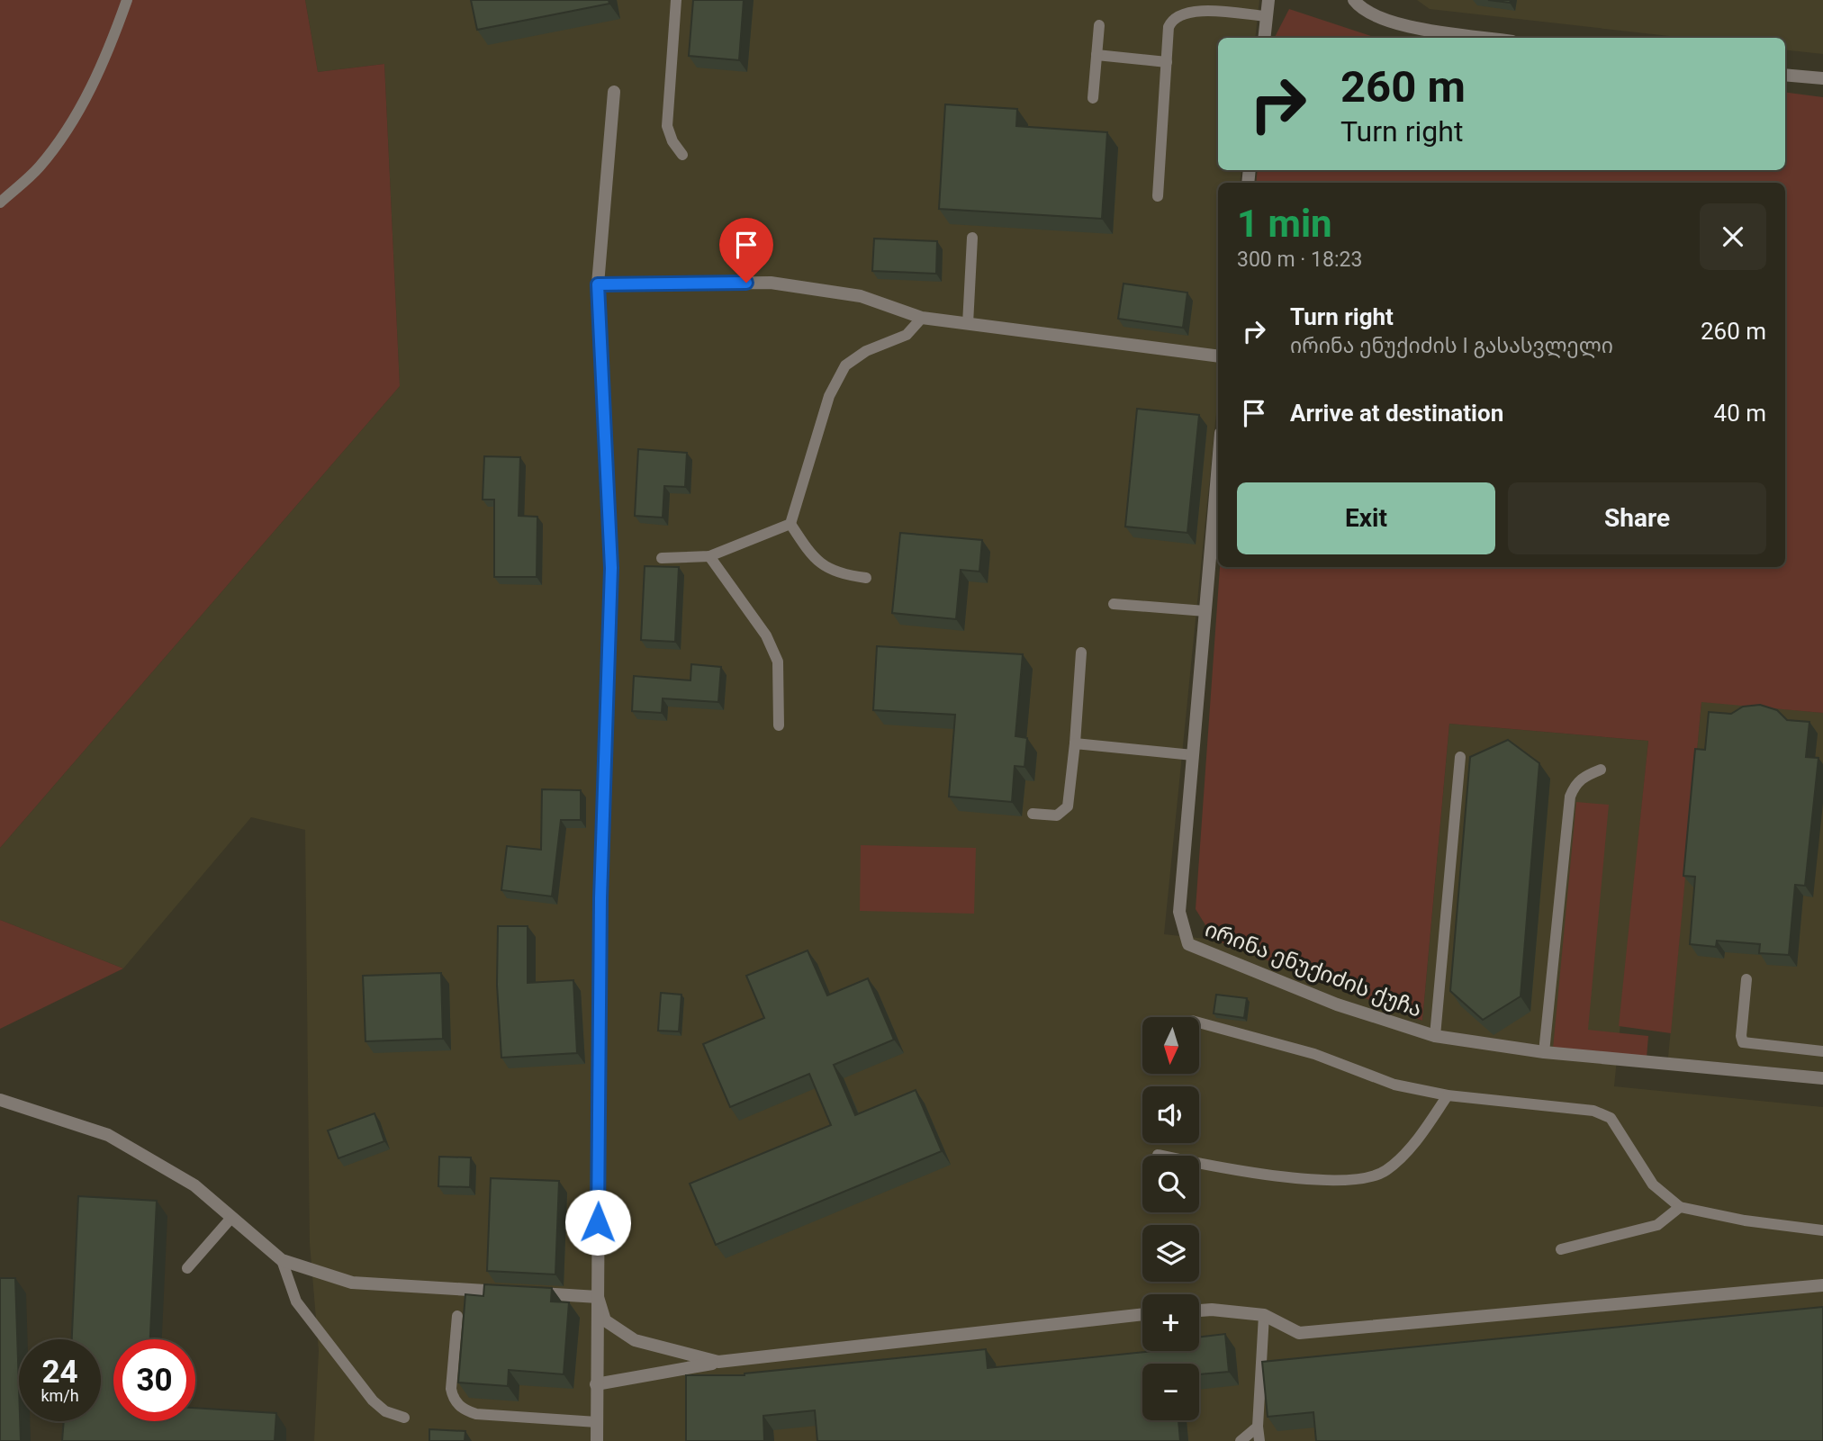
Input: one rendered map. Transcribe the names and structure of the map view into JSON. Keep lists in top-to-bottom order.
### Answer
{
  "streets": {
    "street": ["ირინა ენუქიძის ქუჩა"]
  },
  "north": "bottom",
  "page": {
    "turn": ["260 m", "Turn right"],
    "heading": ["1 min", "300 m · 18:23"],
    "list": [
      {
        "name": "Turn right",
        "note": "ირინა ენუქიძის I გასასვლელი",
        "value": "260 m"
      },
      {
        "name": "Arrive at destination",
        "value": "40 m"
      }
    ],
    "buttons": ["Exit", "Share"],
    "map_buttons": ["+", "−"],
    "speed": "24 km/h",
    "limit": "30"
  }
}
